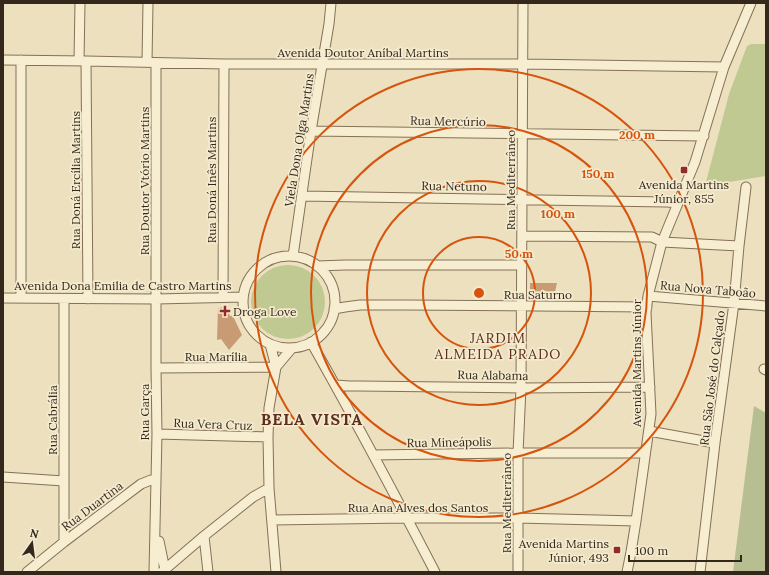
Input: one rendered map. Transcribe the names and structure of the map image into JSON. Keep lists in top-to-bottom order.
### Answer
{
  "streets": {
    "street": [
      "Avenida Doutor Aníbal Martins",
      "Rua Mercúrio",
      "Viela Dona Olga Martins",
      "Rua Doná Ercília Martins",
      "Rua Doná Inês Martins",
      "Rua Mediterrâneo",
      "Rua Doutor Vtório Martins",
      "Rua Netuno",
      "Avenida Dona Emilia de Castro Martins",
      "Rua Nova Taboão",
      "Rua Saturno",
      "Rua Marília",
      "Avenida Martins Júnior",
      "Rua Alabama",
      "Rua São José do Calçado",
      "Rua Garça",
      "Rua Cabrália",
      "Rua Vera Cruz",
      "Rua Mineápolis",
      "Rua Duartina",
      "Rua Ana Alves dos Santos"
    ]
  },
  "crossings": [
    ["Avenida Doutor Aníbal Martins", "Viela Dona Olga Martins"],
    ["Avenida Doutor Aníbal Martins", "Rua Doná Ercília Martins"],
    ["Avenida Doutor Aníbal Martins", "Rua Doná Inês Martins"],
    ["Avenida Doutor Aníbal Martins", "Rua Mediterrâneo"],
    ["Avenida Doutor Aníbal Martins", "Rua Doutor Vtório Martins"],
    ["Avenida Doutor Aníbal Martins", "Avenida Martins Júnior"],
    ["Rua Mercúrio", "Viela Dona Olga Martins"],
    ["Rua Mercúrio", "Rua Mediterrâneo"],
    ["Rua Mercúrio", "Avenida Martins Júnior"],
    ["Viela Dona Olga Martins", "Rua Netuno"],
    ["Viela Dona Olga Martins", "Avenida Dona Emilia de Castro Martins"],
    ["Viela Dona Olga Martins", "Rua Saturno"],
    ["Rua Doná Ercília Martins", "Avenida Dona Emilia de Castro Martins"],
    ["Rua Doná Inês Martins", "Avenida Dona Emilia de Castro Martins"],
    ["Rua Mediterrâneo", "Rua Netuno"],
    ["Rua Mediterrâneo", "Rua Saturno"],
    ["Rua Mediterrâneo", "Rua Alabama"],
    ["Rua Mediterrâneo", "Rua Mineápolis"],
    ["Rua Mediterrâneo", "Rua Ana Alves dos Santos"],
    ["Rua Doutor Vtório Martins", "Avenida Dona Emilia de Castro Martins"],
    ["Rua Doutor Vtório Martins", "Rua Garça"],
    ["Rua Netuno", "Avenida Martins Júnior"],
    ["Avenida Dona Emilia de Castro Martins", "Rua Saturno"],
    ["Avenida Dona Emilia de Castro Martins", "Rua Garça"],
    ["Avenida Dona Emilia de Castro Martins", "Rua Cabrália"],
    ["Rua Nova Taboão", "Avenida Martins Júnior"],
    ["Rua Nova Taboão", "Rua São José do Calçado"],
    ["Rua Saturno", "Avenida Martins Júnior"],
    ["Rua Marília", "Rua Garça"],
    ["Avenida Martins Júnior", "Rua Alabama"],
    ["Avenida Martins Júnior", "Rua Mineápolis"],
    ["Avenida Martins Júnior", "Rua Ana Alves dos Santos"],
    ["Rua Garça", "Rua Vera Cruz"],
    ["Rua Garça", "Rua Duartina"],
    ["Rua Cabrália", "Rua Duartina"]
  ],
  "districts": ["JARDIM ALMEIDA PRADO", "BELA VISTA"],
  "places": {
    "transit": ["Avenida Martins Júnior, 855", "Avenida Martins Júnior, 493"],
    "health": ["Droga Love"]
  },
  "scale_bar": "100 m",
  "north": "top",
  "rings": [
    "200 m",
    "150 m",
    "100 m",
    "50 m"
  ]
}
